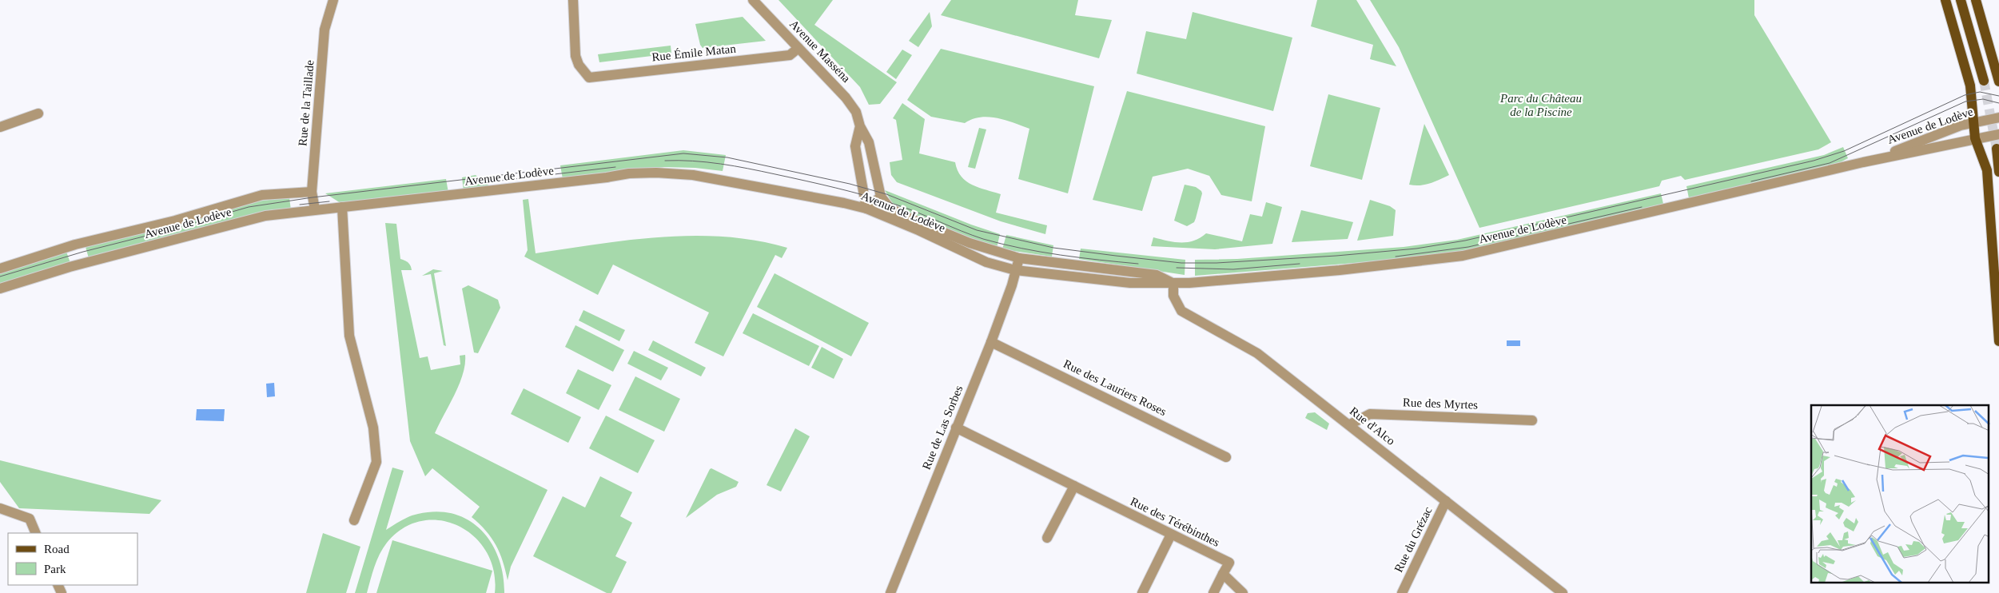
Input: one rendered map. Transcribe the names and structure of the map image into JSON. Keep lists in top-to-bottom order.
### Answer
{
  "streets": {
    "street": [
      "Avenue Masséna",
      "Rue Émile Matan",
      "Rue de la Taillade",
      "Avenue de Lodève",
      "Rue des Lauriers Roses",
      "Rue des Myrtes",
      "Rue d'Alco",
      "Rue de Las Sorbes",
      "Rue des Térébinthes",
      "Rue du Grézac"
    ]
  },
  "crossings": [
    ["Avenue Masséna", "Rue Émile Matan"],
    ["Avenue Masséna", "Avenue de Lodève"],
    ["Rue de la Taillade", "Avenue de Lodève"],
    ["Avenue de Lodève", "Rue d'Alco"],
    ["Avenue de Lodève", "Rue de Las Sorbes"],
    ["Rue des Lauriers Roses", "Rue de Las Sorbes"],
    ["Rue des Myrtes", "Rue d'Alco"],
    ["Rue d'Alco", "Rue du Grézac"],
    ["Rue de Las Sorbes", "Rue des Térébinthes"]
  ],
  "parks": ["Parc du Château de la Piscine"],
  "legend": ["Road", "Park"]
}
